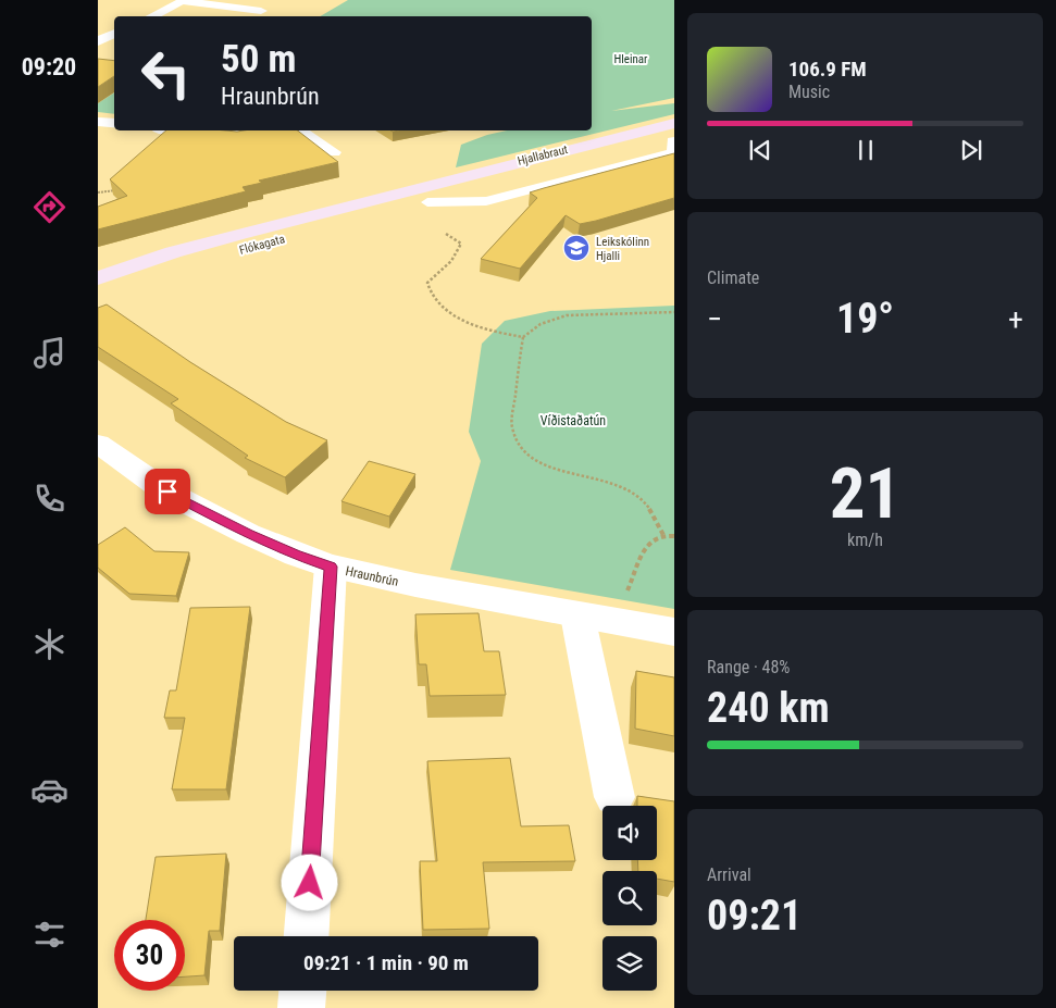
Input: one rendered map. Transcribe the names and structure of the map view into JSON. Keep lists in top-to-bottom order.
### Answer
{
  "streets": {
    "main road": ["Hjallabraut", "Flókagata"],
    "street": ["Hraunbrún"]
  },
  "crossings": [
    ["Hjallabraut", "Flókagata"]
  ],
  "parks": ["Hleinar", "Víðistaðatún"],
  "places": {
    "school or university": ["Leikskólinn Hjalli"]
  },
  "page": {
    "tabs": "09:20",
    "turn": ["50 m", "Hraunbrún"],
    "song": ["106.9 FM", "Music"],
    "tile": [
      "Climate",
      ["21", "km/h"],
      ["Range · 48%", "240 km"],
      ["Arrival", "09:21"]
    ],
    "heat": ["−", "19°", "+"],
    "limit": "30",
    "trip": "09:21 · 1 min · 90 m"
  }
}
